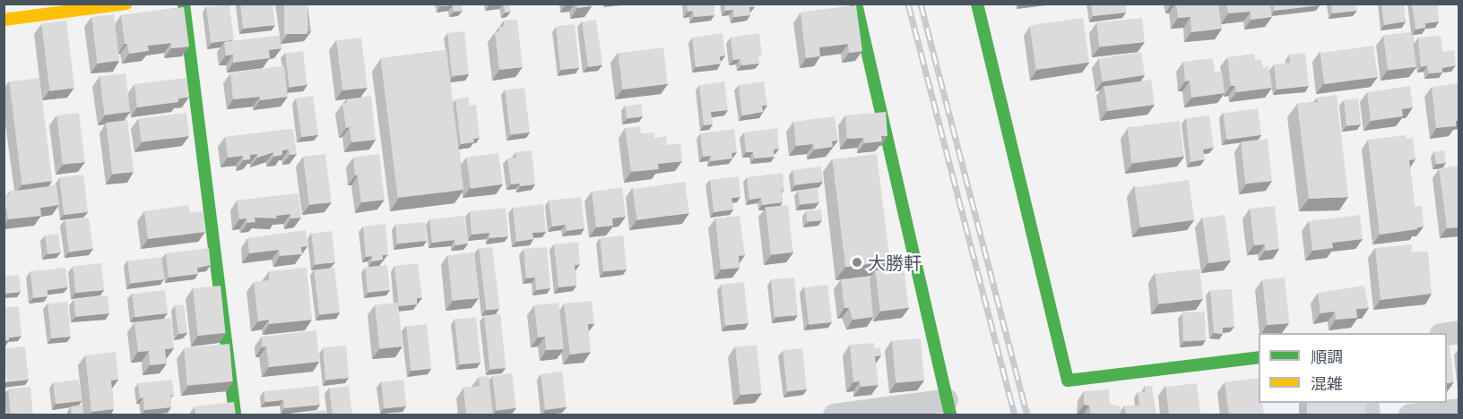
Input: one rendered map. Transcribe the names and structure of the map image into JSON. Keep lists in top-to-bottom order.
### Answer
{
  "places": ["大勝軒"],
  "legend": ["順調", "混雑"]
}
